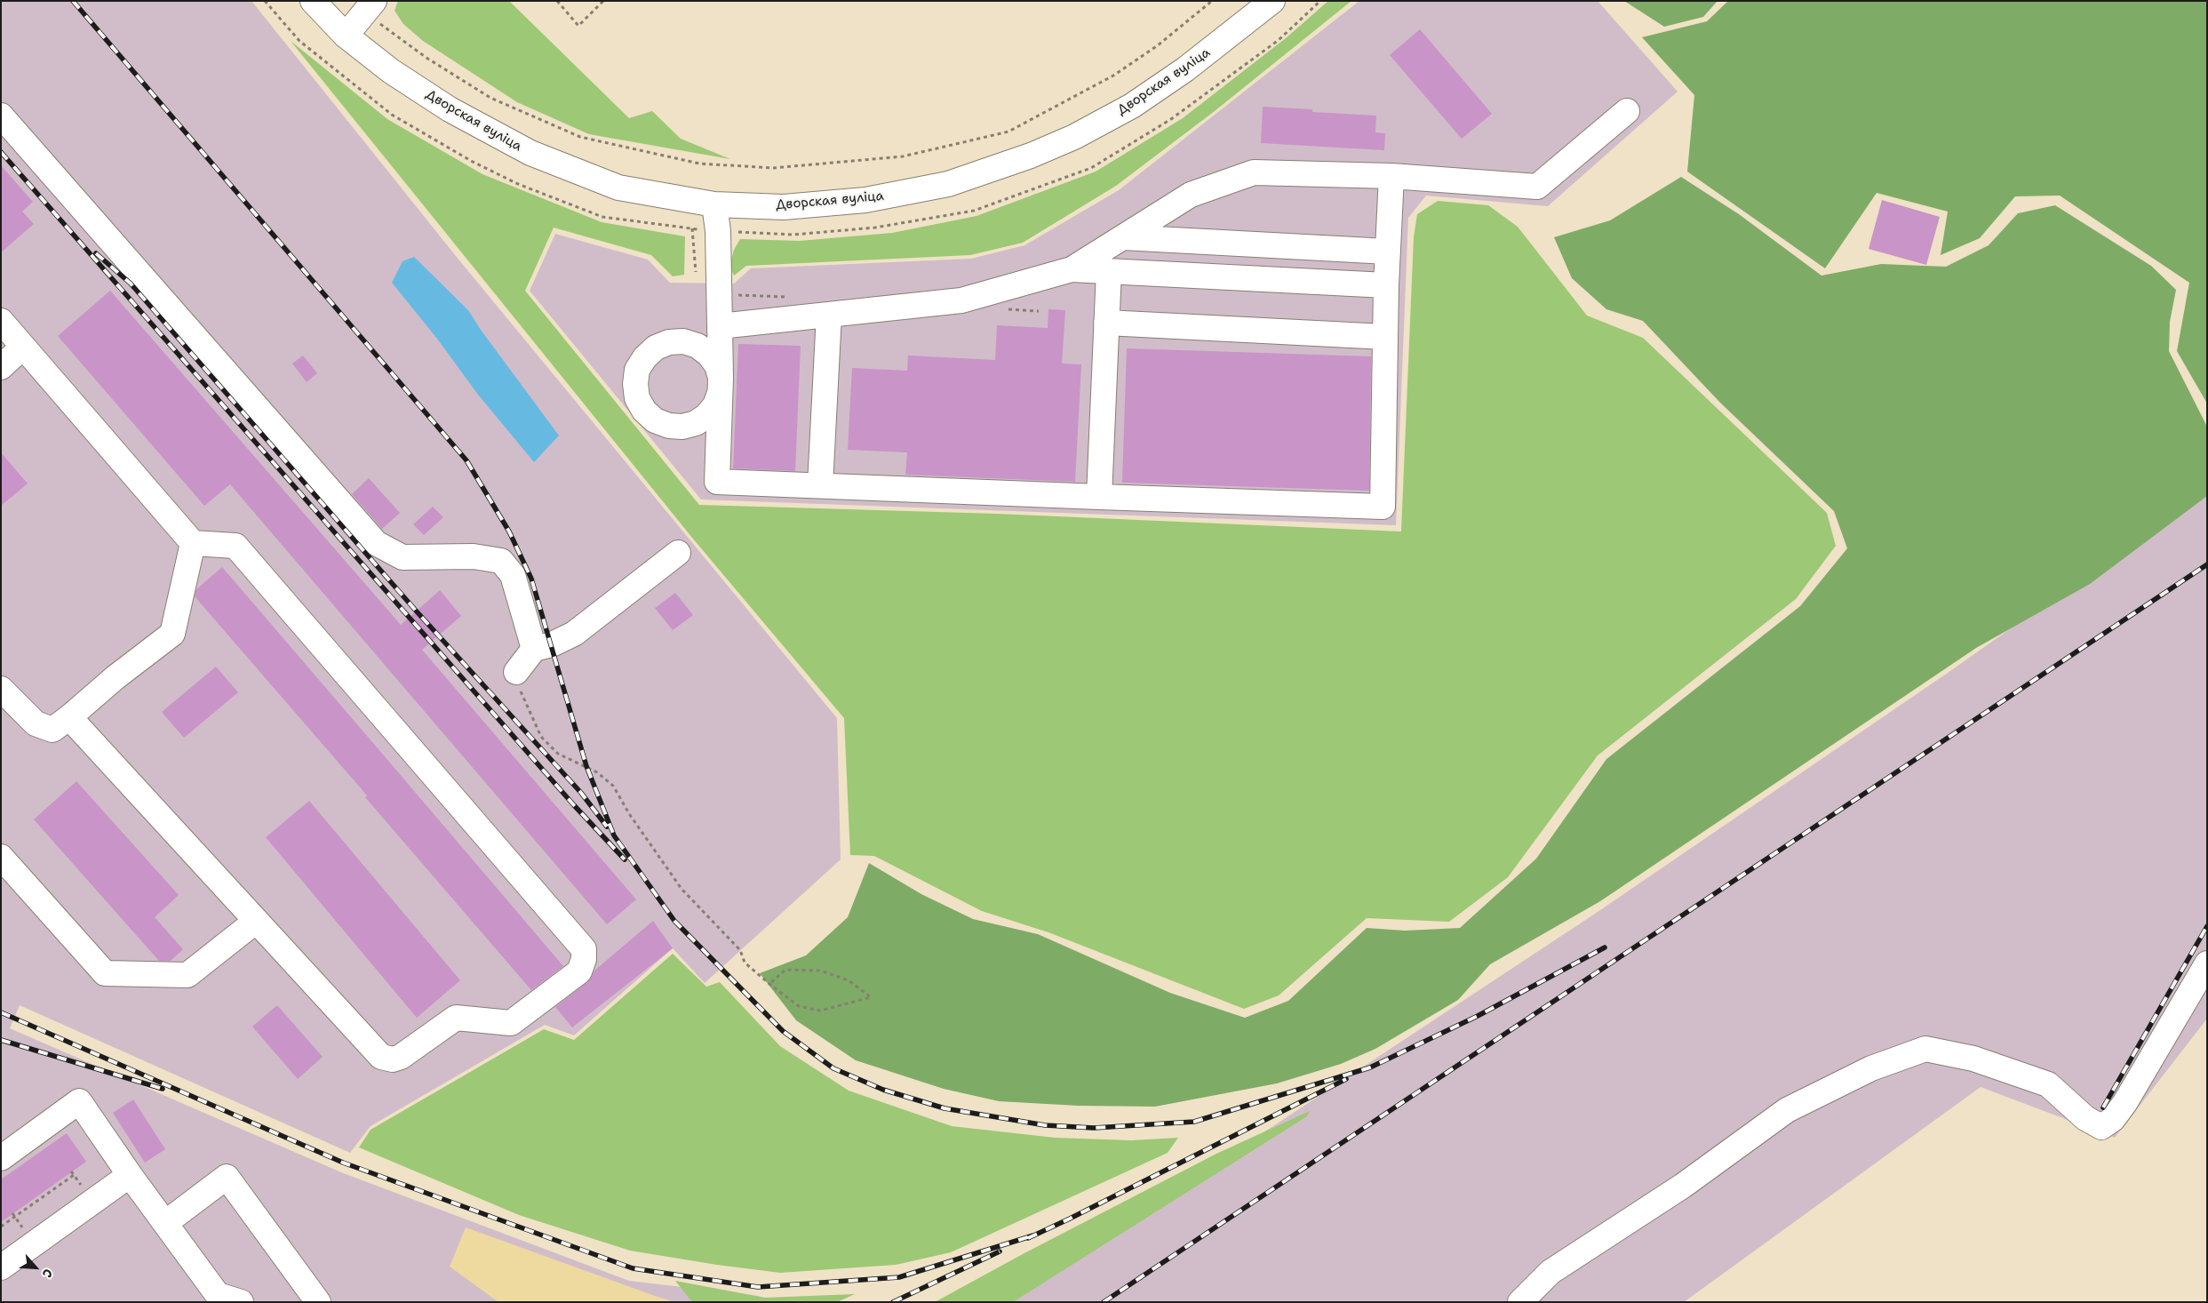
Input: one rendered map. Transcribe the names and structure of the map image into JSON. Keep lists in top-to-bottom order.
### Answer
{
  "streets": {
    "street": ["Дворская вуліца"]
  },
  "north": "bottom right"
}
